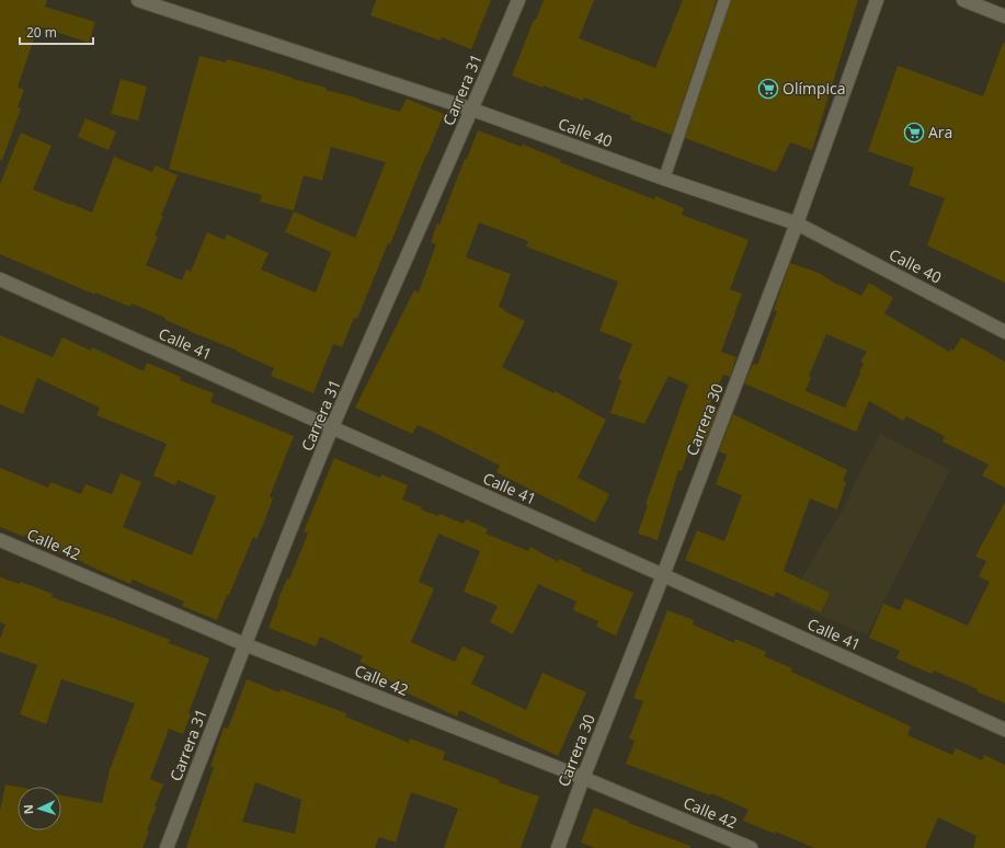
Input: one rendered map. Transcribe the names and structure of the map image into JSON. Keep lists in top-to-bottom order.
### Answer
{
  "streets": {
    "street": [
      "Carrera 31",
      "Calle 40",
      "Calle 41",
      "Carrera 30",
      "Calle 42"
    ]
  },
  "crossings": [
    ["Carrera 31", "Calle 40"],
    ["Carrera 31", "Calle 41"],
    ["Carrera 31", "Calle 42"],
    ["Calle 40", "Carrera 30"],
    ["Calle 41", "Carrera 30"],
    ["Carrera 30", "Calle 42"]
  ],
  "places": {
    "supermarket": ["Olímpica", "Ara"]
  },
  "scale_bar": "20 m",
  "north": "left"
}
